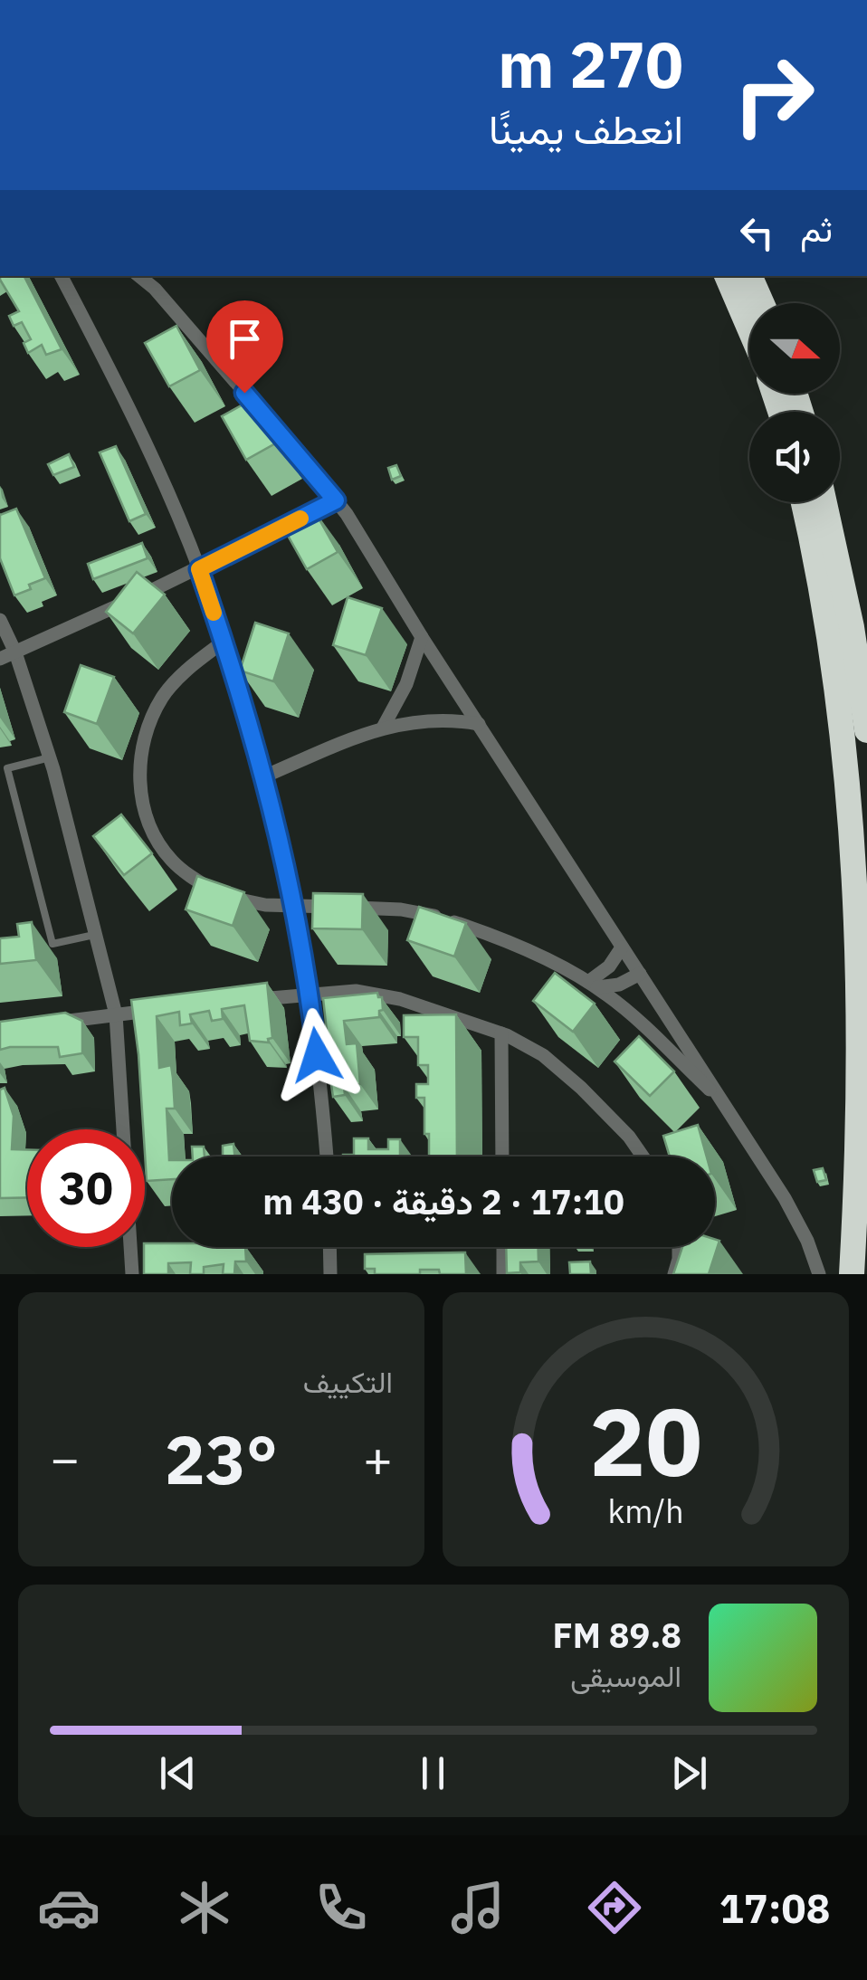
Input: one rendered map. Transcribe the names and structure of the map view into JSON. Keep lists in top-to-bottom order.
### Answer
{
  "north": "right",
  "page": {
    "turn": ["270 m", "انعطف يمينًا"],
    "then": "ثم",
    "limit": "30",
    "trip": "17:10 · 2 دقيقة · 430 m",
    "tile": "التكييف",
    "heat": ["−", "23°", "+"],
    "song": ["89.8 FM", "الموسيقى"],
    "tabs": "17:08",
    "gauge": ["20", "km/h"]
  }
}
